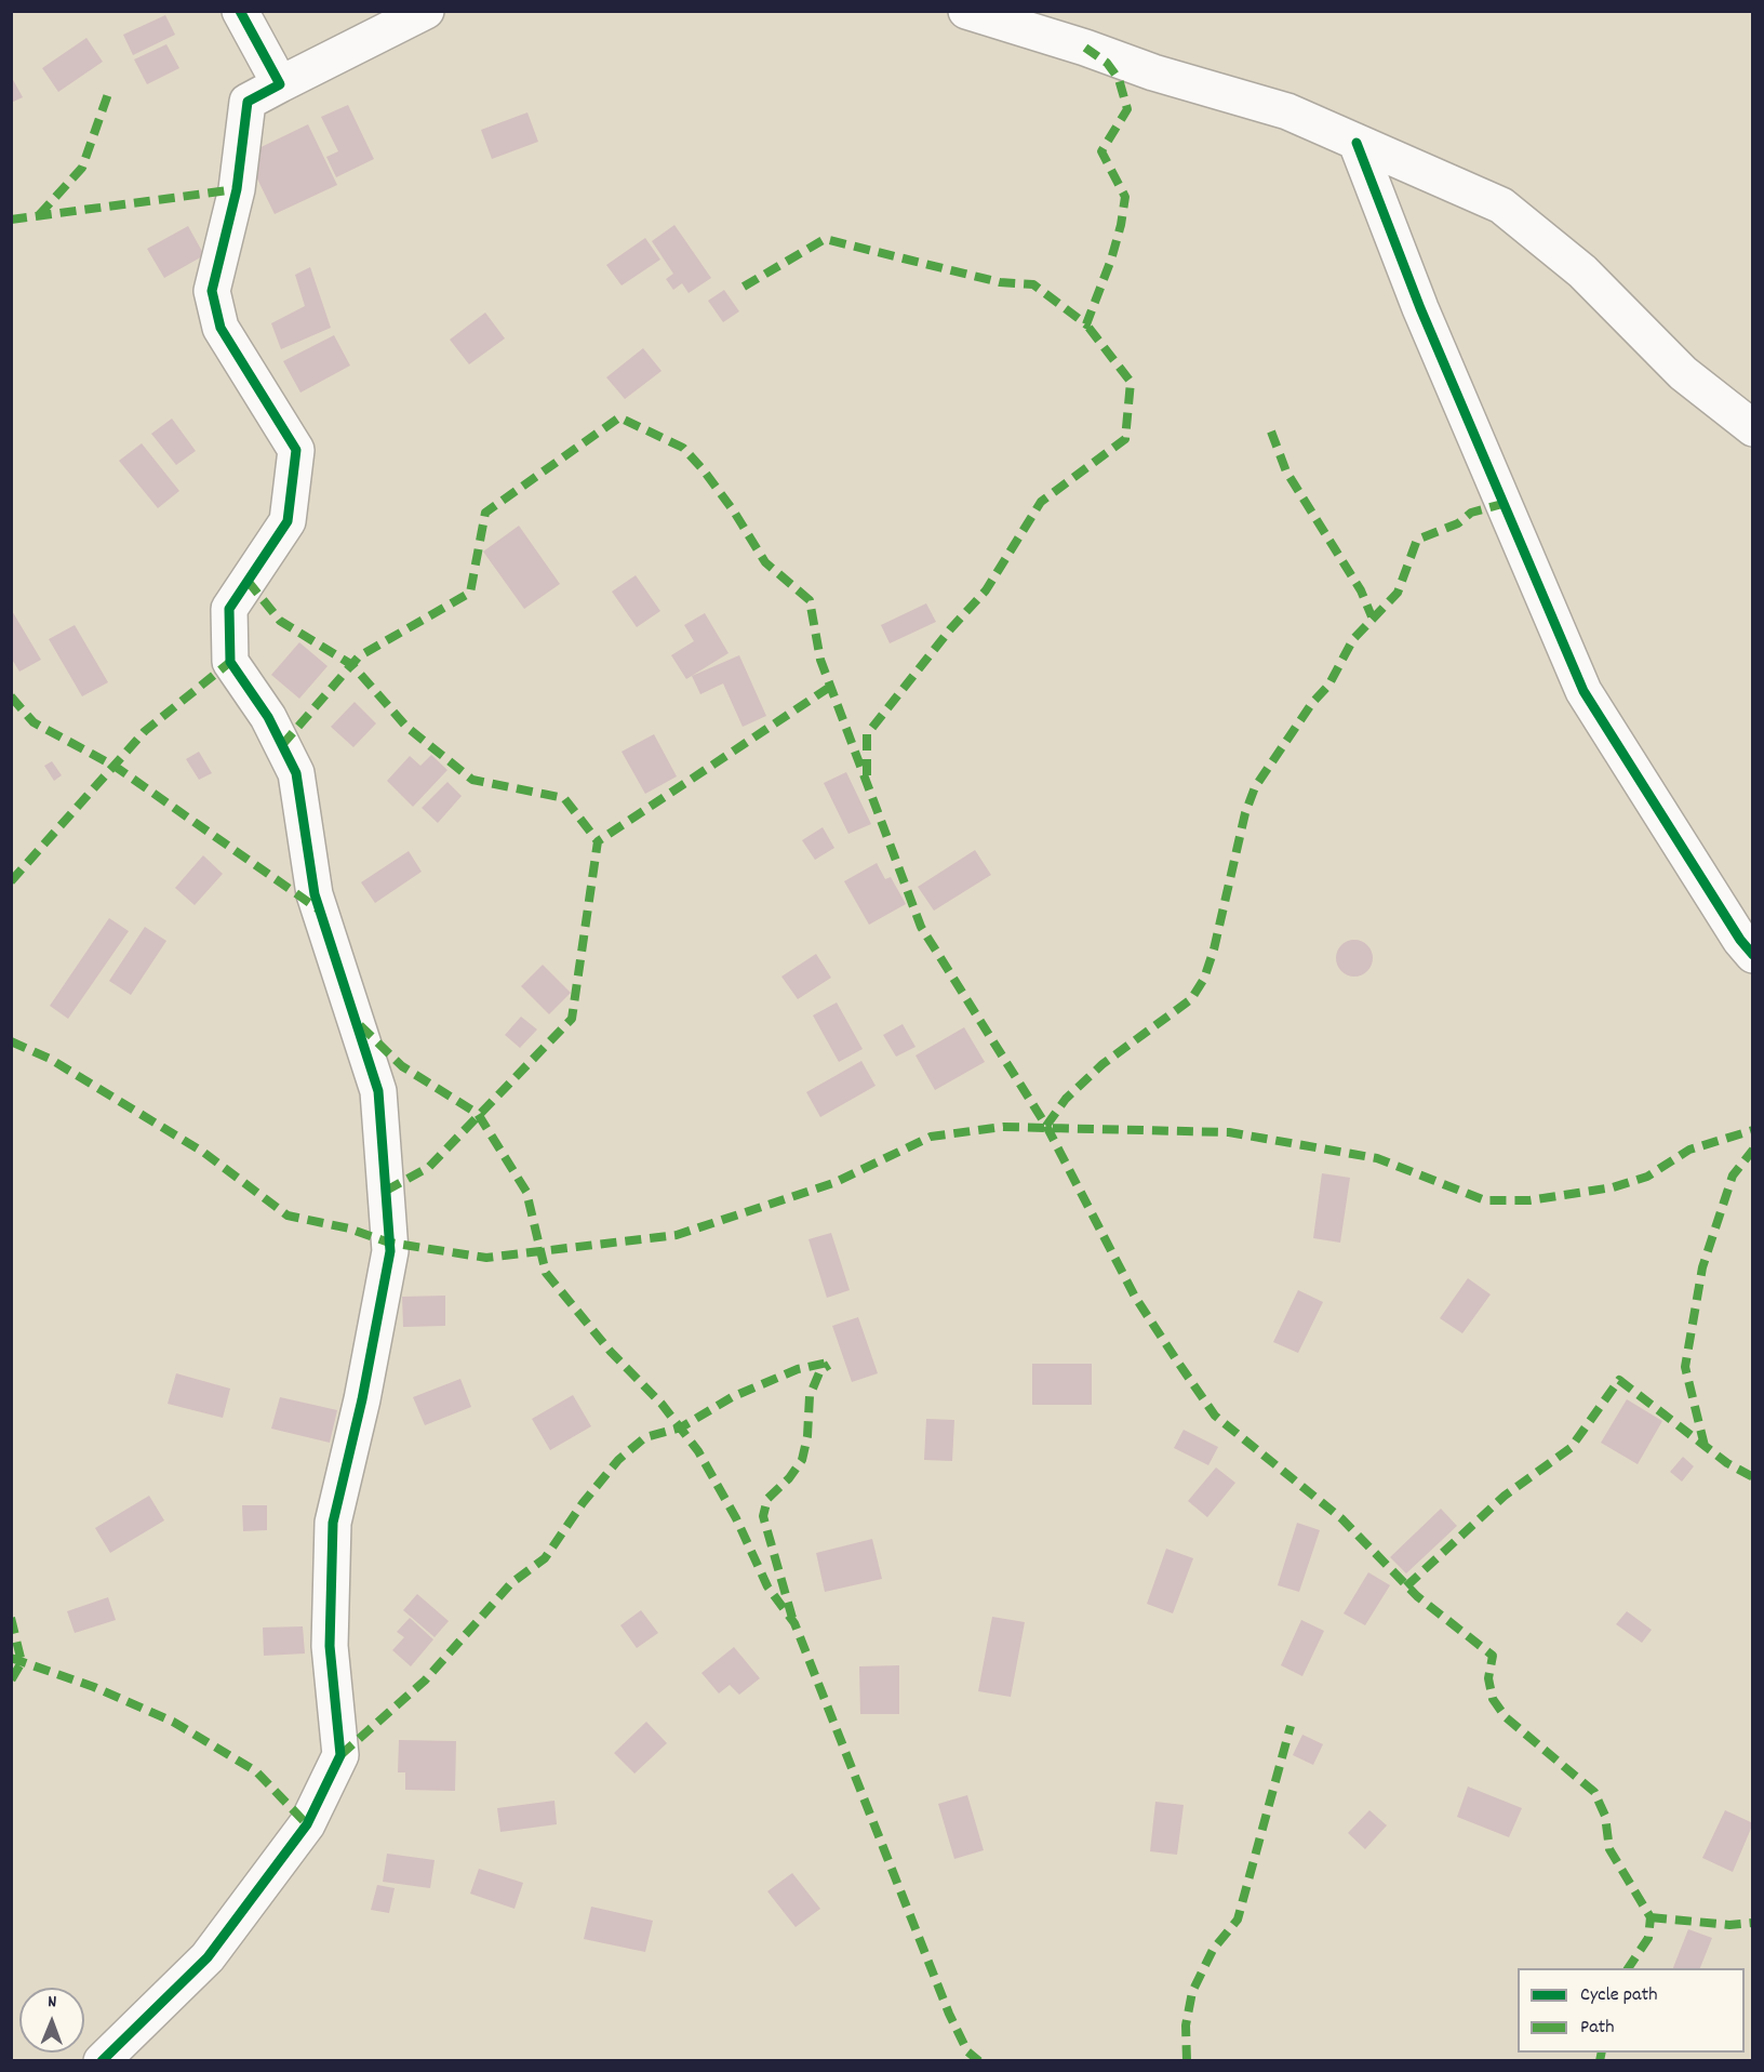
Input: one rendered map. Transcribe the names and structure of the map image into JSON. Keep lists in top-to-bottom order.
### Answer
{
  "legend": ["Cycle path", "Path"],
  "north": "top"
}
